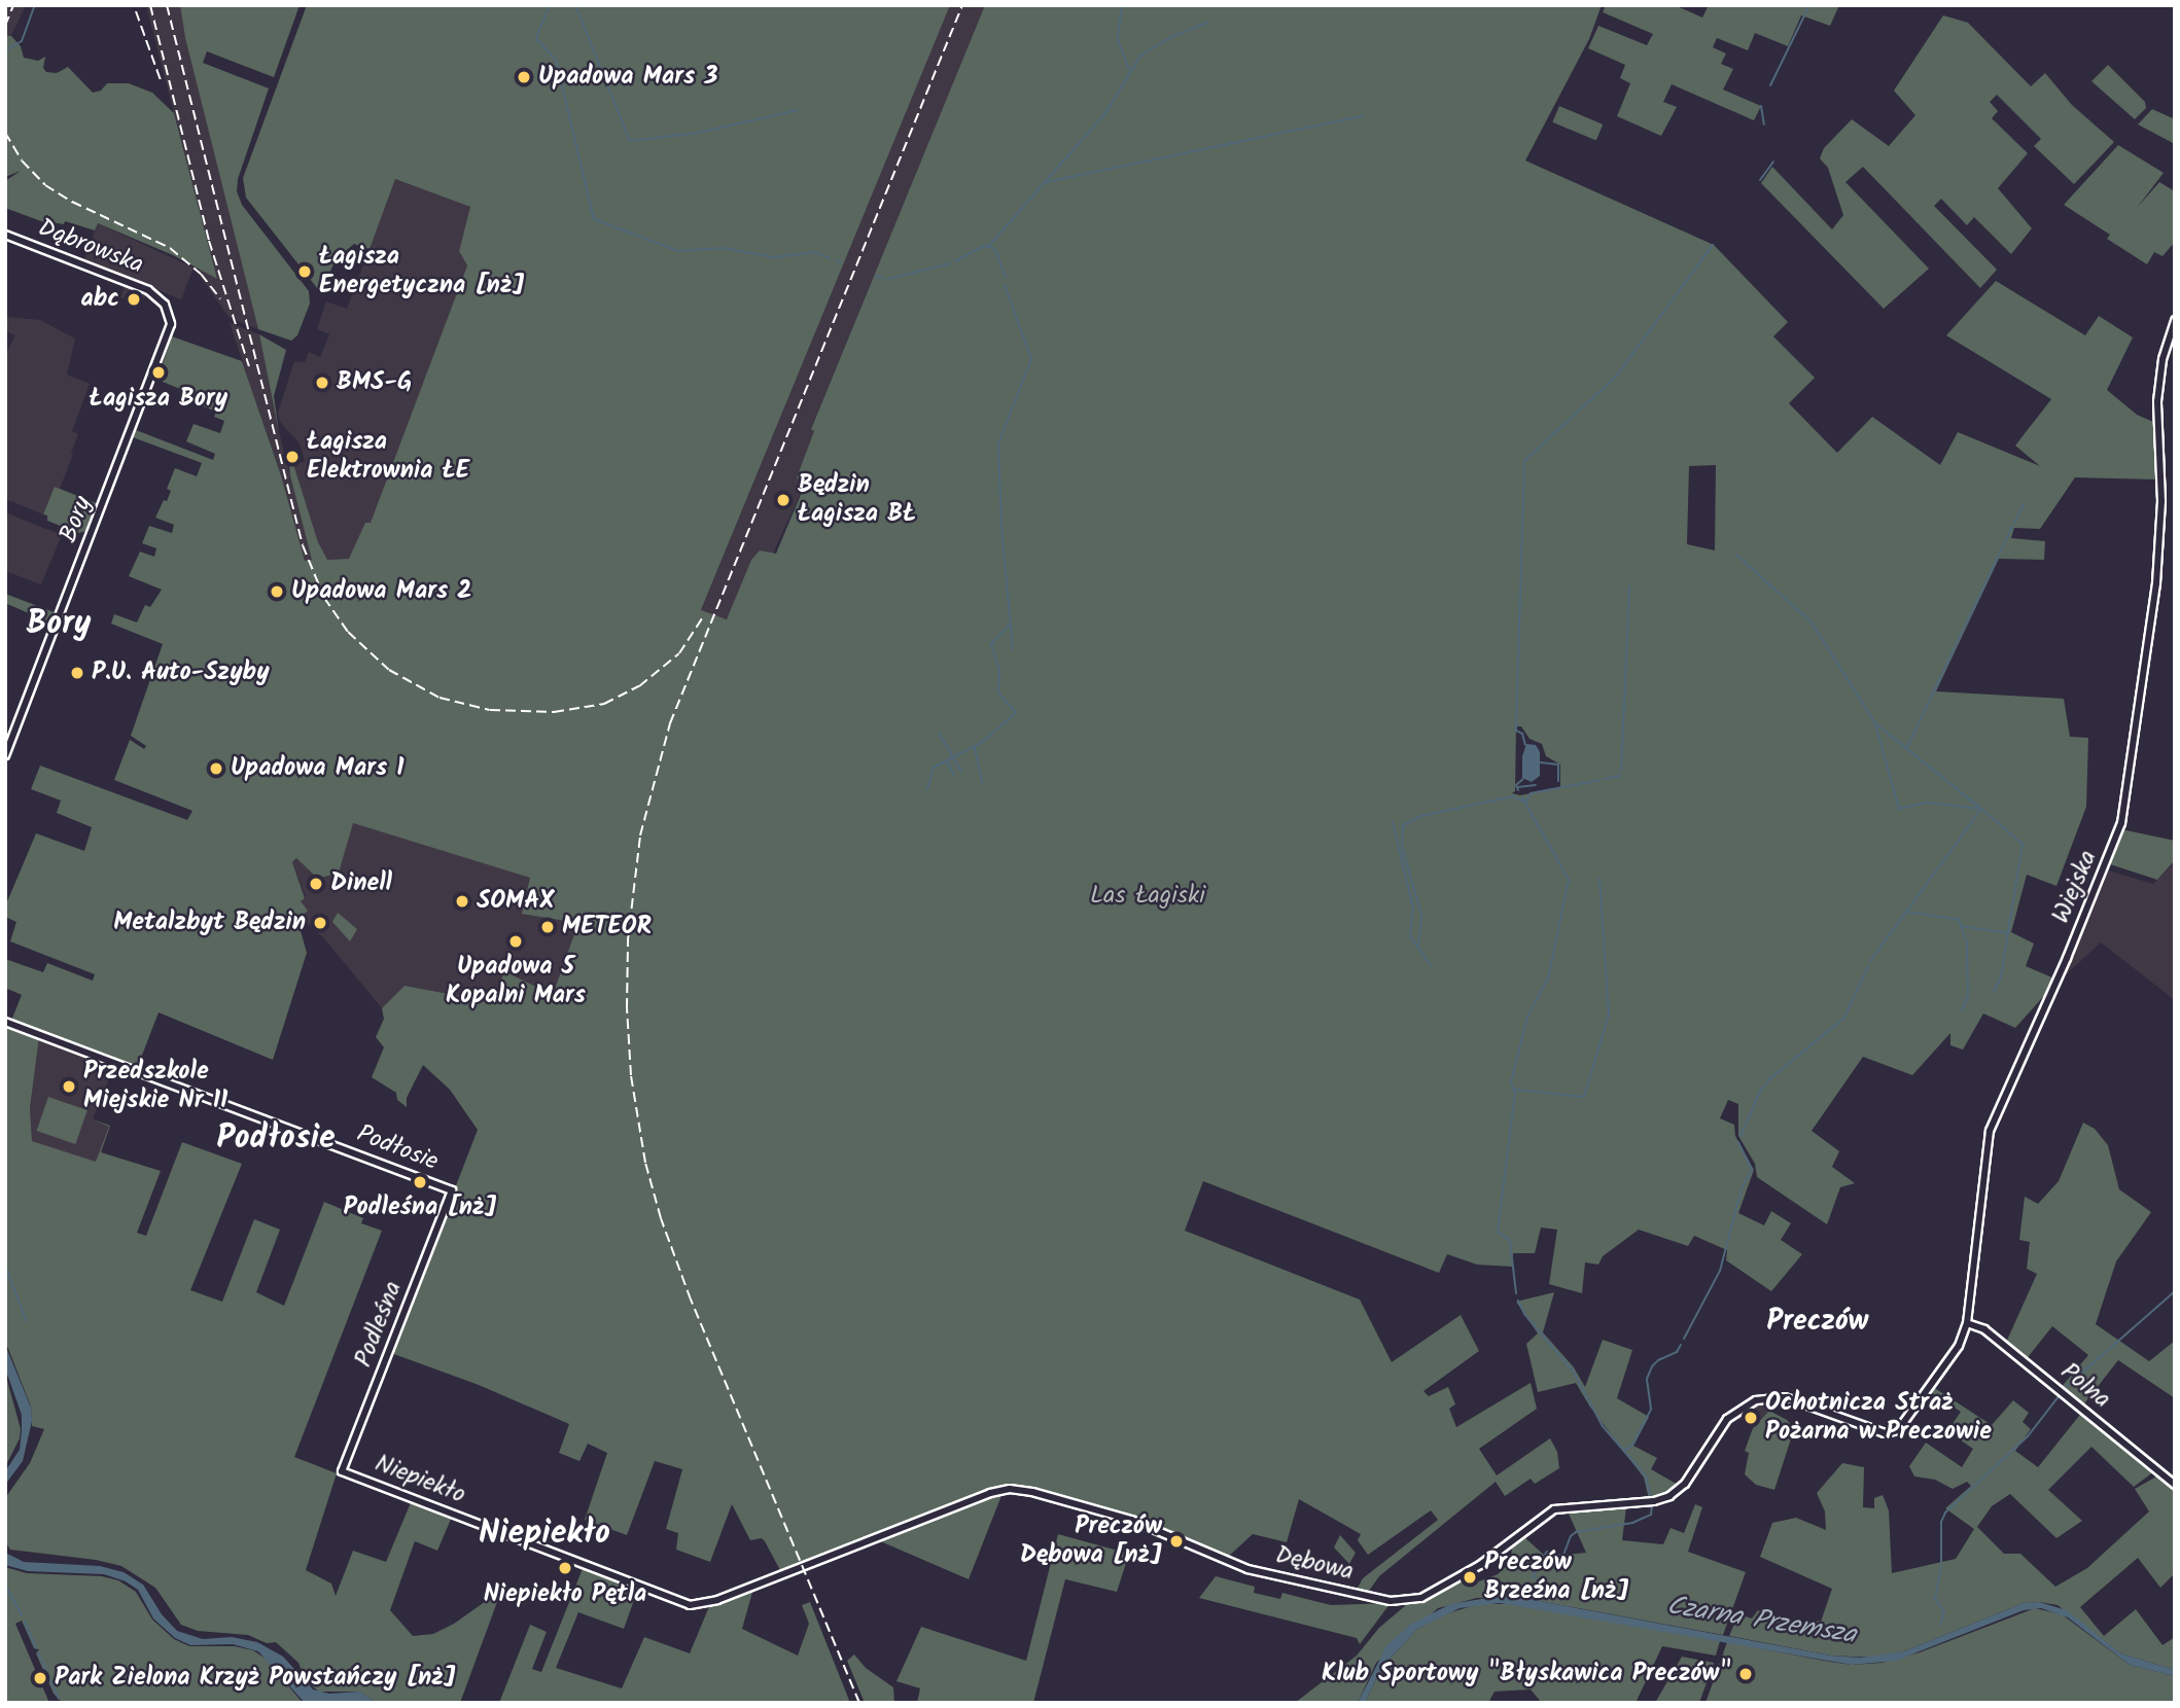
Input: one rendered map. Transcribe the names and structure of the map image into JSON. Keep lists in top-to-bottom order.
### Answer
{
  "streets": {
    "street": [
      "Dąbrowska",
      "Bory",
      "Wiejska",
      "Podłosie",
      "Podleśna",
      "Polna",
      "Niepiekło",
      "Dębowa"
    ]
  },
  "crossings": [
    ["Dąbrowska", "Bory"],
    ["Wiejska", "Polna"],
    ["Wiejska", "Dębowa"],
    ["Podłosie", "Podleśna"],
    ["Podleśna", "Niepiekło"],
    ["Niepiekło", "Dębowa"]
  ],
  "districts": [
    "Bory",
    "Podłosie",
    "Preczów",
    "Niepiekło"
  ],
  "water": ["Czarna Przemsza"],
  "parks": ["Las Łagiski"],
  "places": [
    "Upadowa Mars 3",
    "Łagisza Energetyczna [nż]",
    "abc",
    "Łagisza Bory",
    "BMS-G",
    "Łagisza Elektrownia ŁE",
    "Będzin Łagisza BŁ",
    "Upadowa Mars 2",
    "P.U. Auto-Szyby",
    "Upadowa Mars 1",
    "Dinell",
    "SOMAX",
    "Metalzbyt Będzin",
    "METEOR",
    "Upadowa 5 Kopalni Mars",
    "Przedszkole Miejskie Nr 11",
    "Podleśna [nż]",
    "Ochotnicza Straż Pożarna w Preczowie",
    "Preczów Dębowa [nż]",
    "Niepiekło Pętla",
    "Preczów Brzeźna [nż]",
    "Klub Sportowy \"Błyskawica Preczów\"",
    "Park Zielona Krzyż Powstańczy [nż]"
  ]
}
